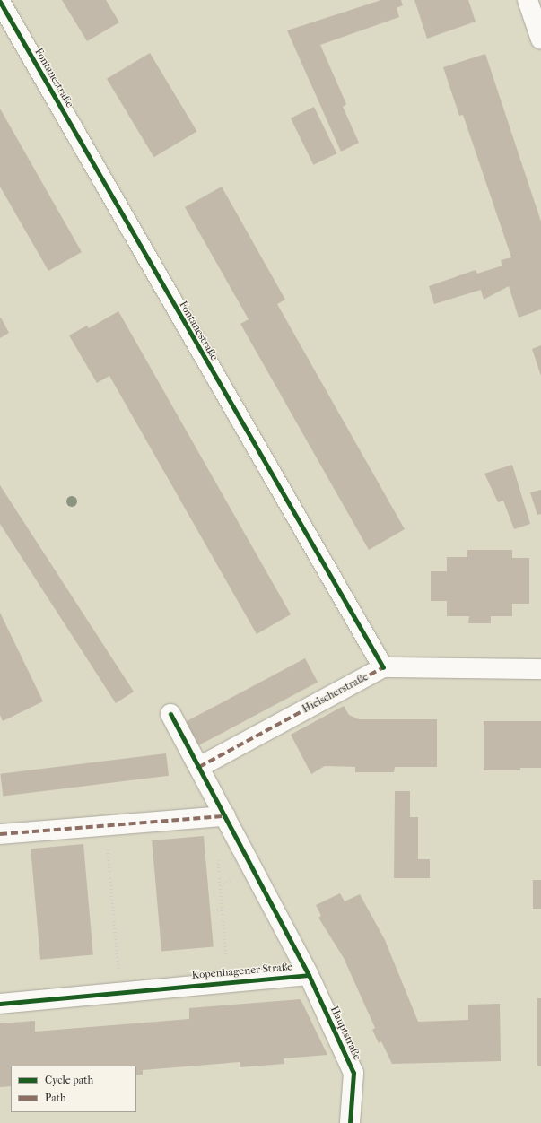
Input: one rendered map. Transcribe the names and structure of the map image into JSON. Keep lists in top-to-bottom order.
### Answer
{
  "streets": {
    "street": [
      "Fontanestraße",
      "Hielscherstraße",
      "Kopenhagener Straße",
      "Hauptstraße"
    ]
  },
  "crossings": [
    ["Fontanestraße", "Hielscherstraße"],
    ["Kopenhagener Straße", "Hauptstraße"]
  ],
  "legend": ["Cycle path", "Path"]
}
